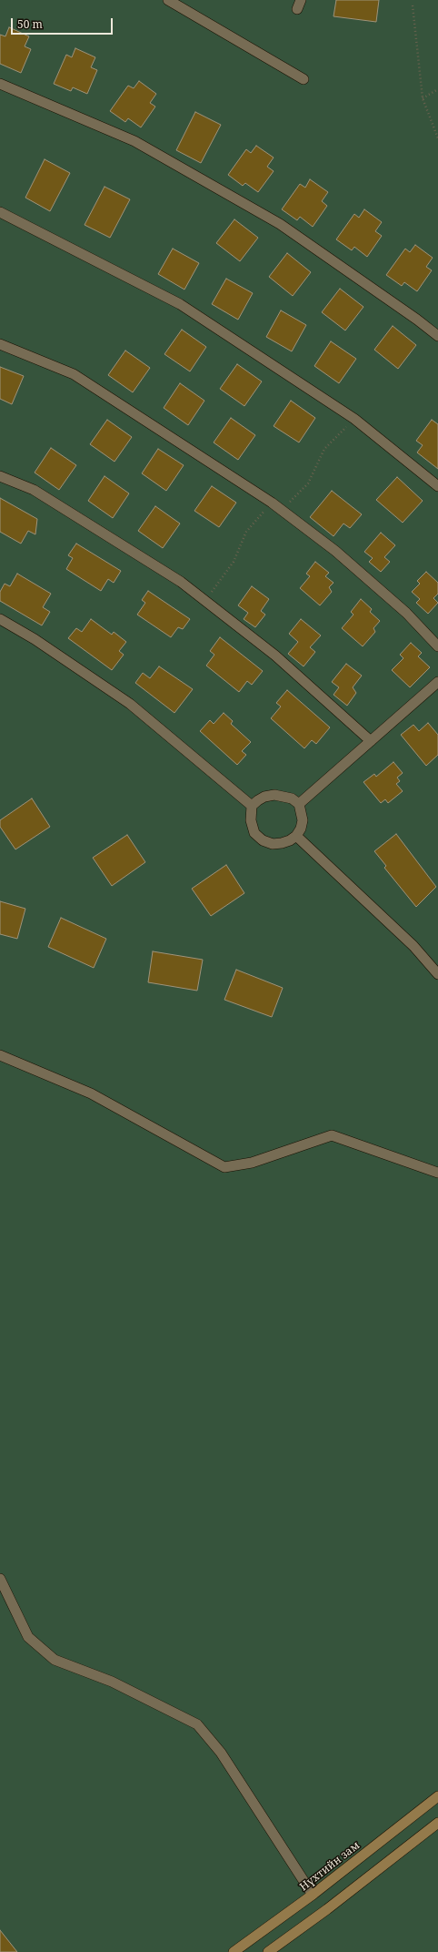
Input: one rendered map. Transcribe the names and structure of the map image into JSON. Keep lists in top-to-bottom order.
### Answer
{
  "streets": {
    "main road": ["Нүхтийн зам"]
  },
  "scale_bar": "50 m"
}
